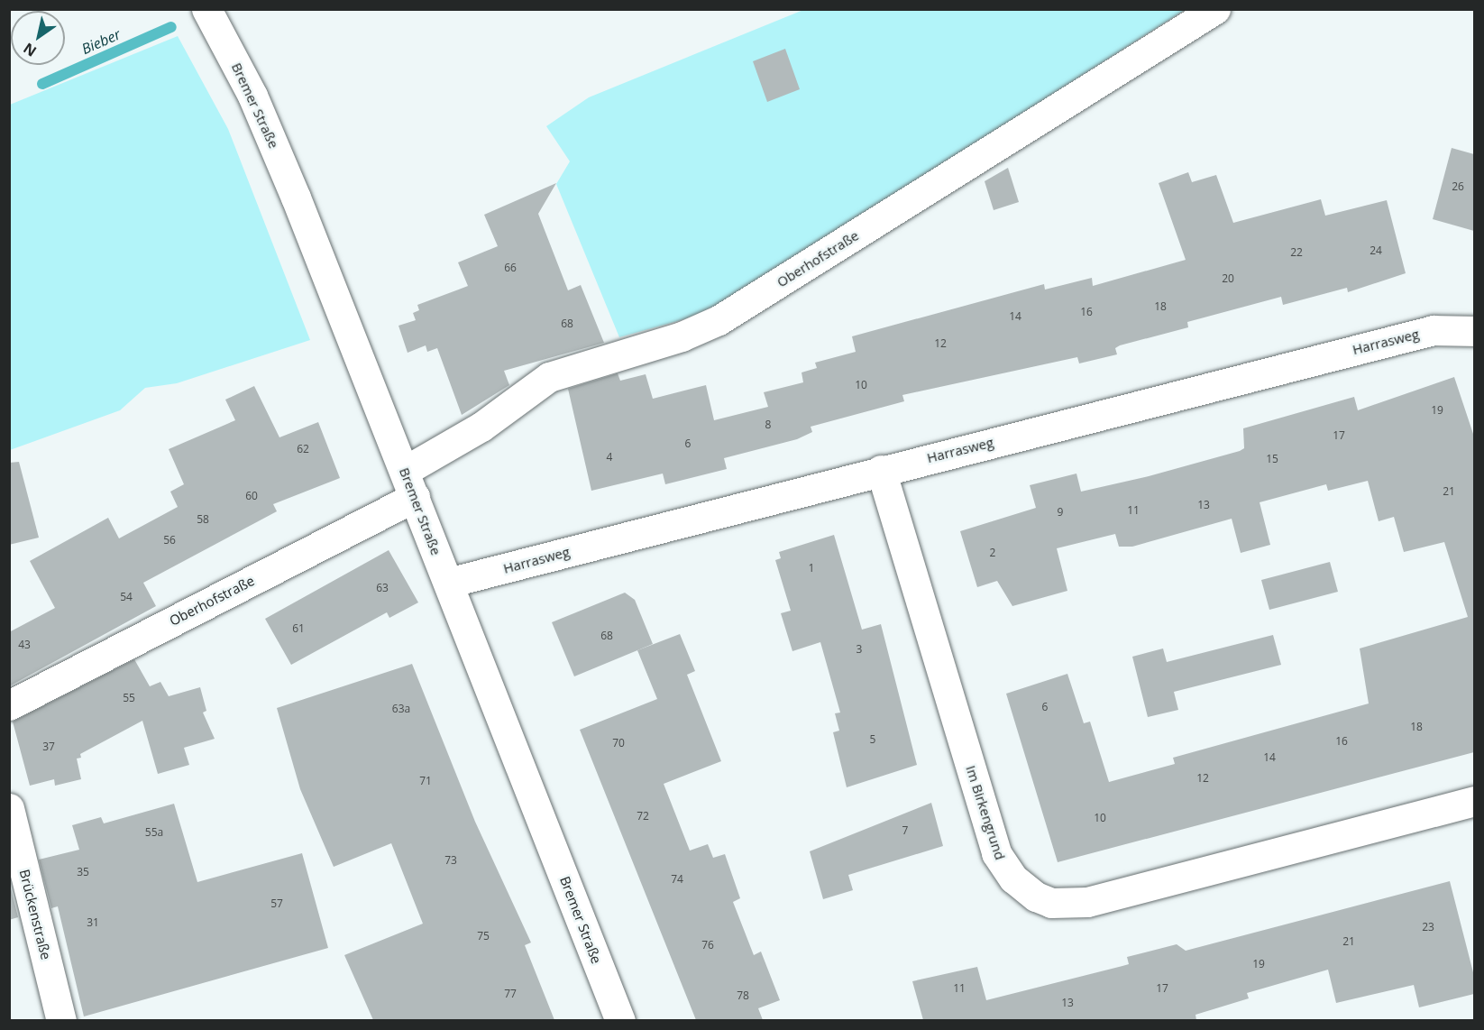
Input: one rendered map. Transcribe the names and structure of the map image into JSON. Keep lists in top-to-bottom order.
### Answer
{
  "streets": {
    "street": [
      "Bremer Straße",
      "Oberhofstraße",
      "Harrasweg",
      "Im Birkengrund",
      "Brückenstraße"
    ]
  },
  "crossings": [
    ["Bremer Straße", "Oberhofstraße"],
    ["Bremer Straße", "Harrasweg"],
    ["Harrasweg", "Im Birkengrund"]
  ],
  "water": ["Bieber"],
  "house_numbers": [
    "26",
    "24",
    "22",
    "66",
    "20",
    "18",
    "16",
    "14",
    "68",
    "12",
    "10",
    "19",
    "8",
    "17",
    "6",
    "62",
    "4",
    "15",
    "21",
    "60",
    "13",
    "11",
    "9",
    "58",
    "56",
    "2",
    "1",
    "63",
    "54",
    "61",
    "68",
    "43",
    "3",
    "55",
    "6",
    "63a",
    "18",
    "5",
    "16",
    "70",
    "37",
    "14",
    "12",
    "71",
    "72",
    "10",
    "7",
    "55a",
    "73",
    "35",
    "74",
    "57",
    "31",
    "23",
    "75",
    "21",
    "76",
    "19",
    "11",
    "17",
    "77",
    "78",
    "13"
  ],
  "north": "bottom left"
}
